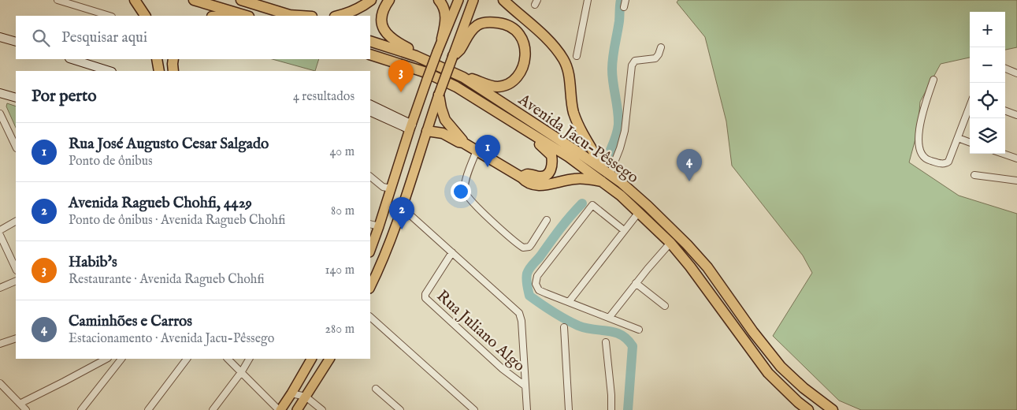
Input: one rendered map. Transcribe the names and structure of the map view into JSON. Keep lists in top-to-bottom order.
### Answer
{
  "streets": {
    "highway": ["Avenida Jacu-Pêssego"],
    "street": ["Rua Juliano Algo"]
  },
  "page": {
    "map_buttons": ["+", "−"],
    "search": "Pesquisar aqui",
    "pins": [
      "3",
      "1",
      "4",
      "2"
    ],
    "heading": ["Por perto", "4 resultados"],
    "list": [
      {
        "mark": "1",
        "name": "Rua José Augusto Cesar Salgado",
        "note": "Ponto de ônibus",
        "value": "40 m"
      },
      {
        "mark": "2",
        "name": "Avenida Ragueb Chohfi, 4429",
        "note": "Ponto de ônibus · Avenida Ragueb Chohfi",
        "value": "80 m"
      },
      {
        "mark": "3",
        "name": "Habib's",
        "note": "Restaurante · Avenida Ragueb Chohfi",
        "value": "140 m"
      },
      {
        "mark": "4",
        "name": "Caminhões e Carros",
        "note": "Estacionamento · Avenida Jacu-Pêssego",
        "value": "280 m"
      }
    ]
  }
}
